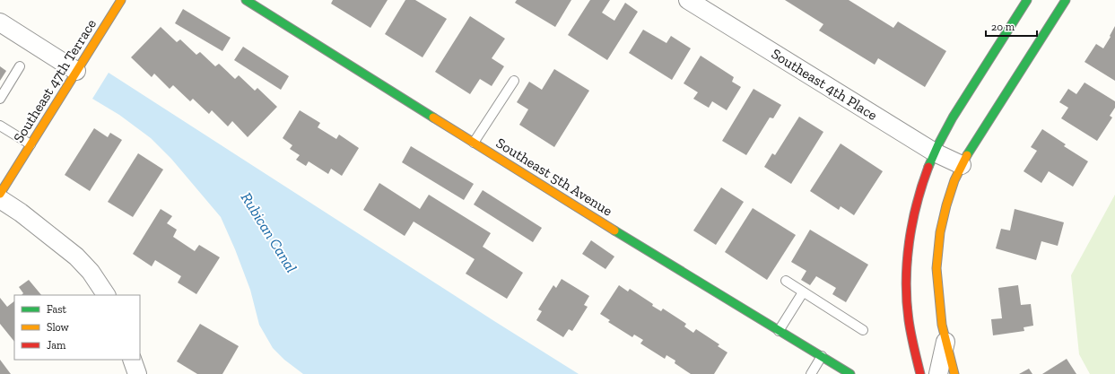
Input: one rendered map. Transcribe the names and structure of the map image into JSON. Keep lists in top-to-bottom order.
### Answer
{
  "streets": {
    "street": ["Southeast 47th Terrace", "Southeast 4th Place", "Southeast 5th Avenue"]
  },
  "water": ["Rubican Canal"],
  "legend": ["Fast", "Slow", "Jam"],
  "scale_bar": "20 m"
}
